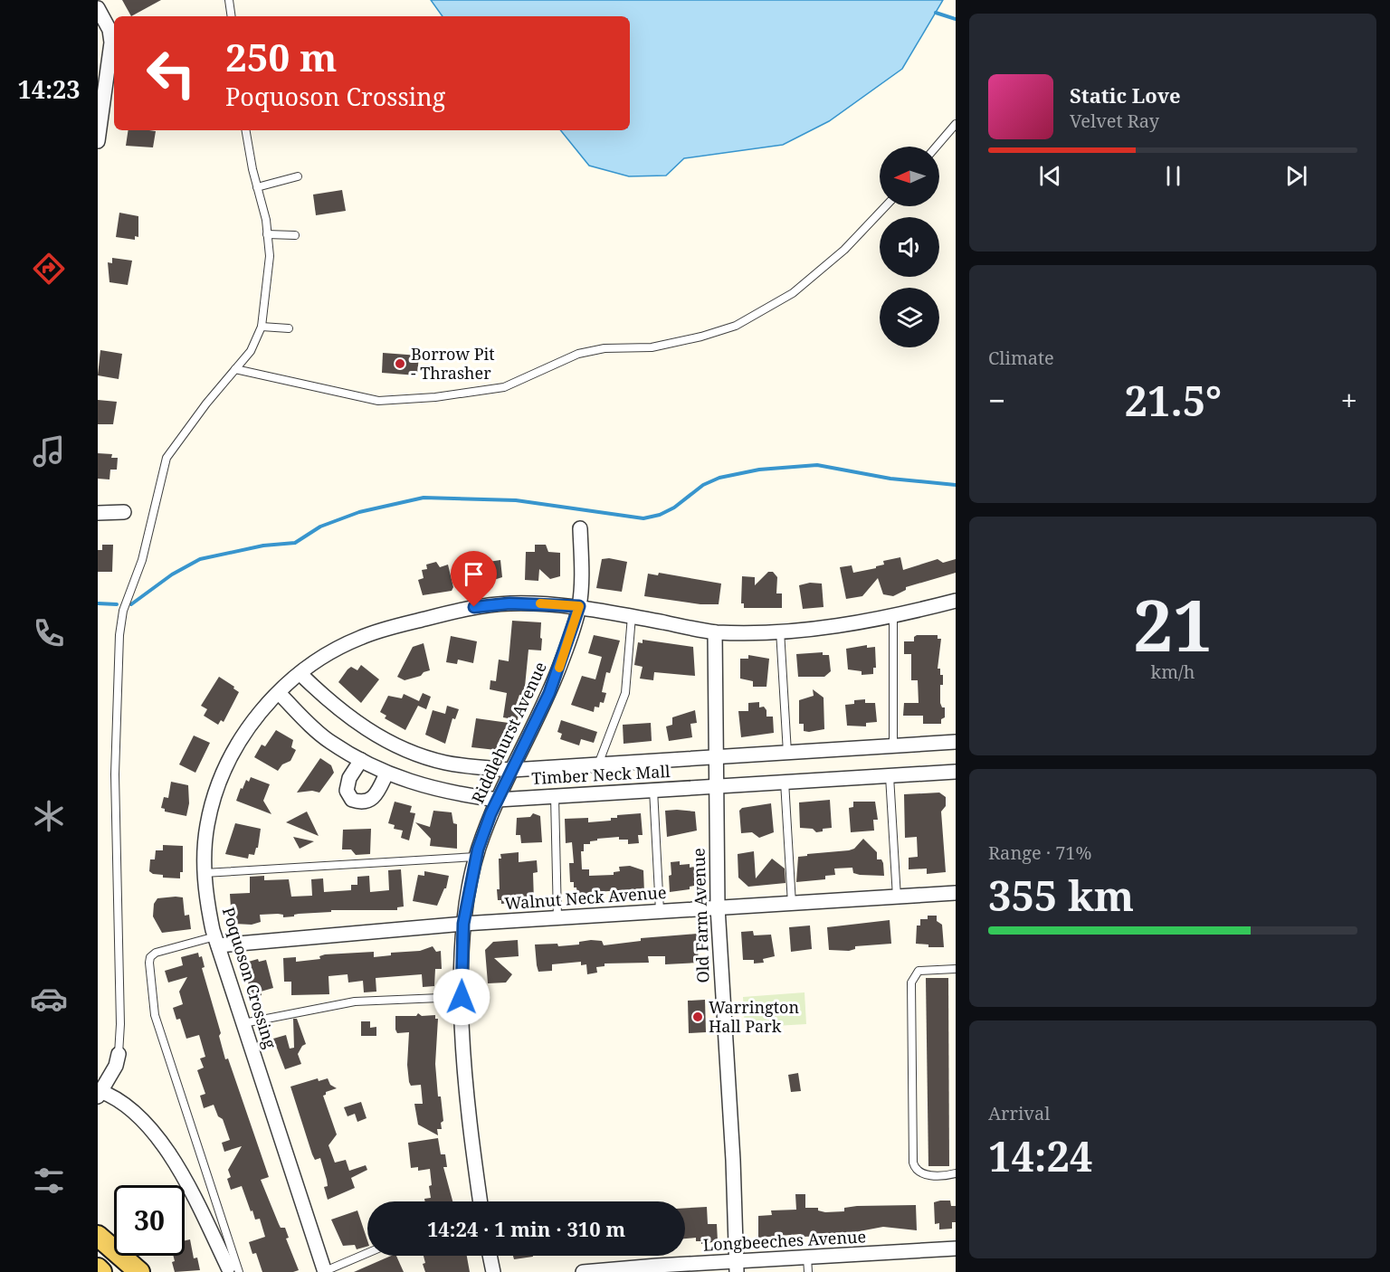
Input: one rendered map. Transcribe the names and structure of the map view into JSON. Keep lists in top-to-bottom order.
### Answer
{
  "streets": {
    "street": [
      "Riddlehurst Avenue",
      "Timber Neck Mall",
      "Walnut Neck Avenue",
      "Old Farm Avenue",
      "Poquoson Crossing",
      "Longbeeches Avenue"
    ]
  },
  "crossings": [
    ["Riddlehurst Avenue", "Timber Neck Mall"],
    ["Riddlehurst Avenue", "Walnut Neck Avenue"],
    ["Riddlehurst Avenue", "Poquoson Crossing"],
    ["Timber Neck Mall", "Old Farm Avenue"],
    ["Timber Neck Mall", "Poquoson Crossing"],
    ["Walnut Neck Avenue", "Old Farm Avenue"],
    ["Walnut Neck Avenue", "Poquoson Crossing"],
    ["Old Farm Avenue", "Poquoson Crossing"],
    ["Old Farm Avenue", "Longbeeches Avenue"]
  ],
  "places": ["Borrow Pit - Thrasher", "Warrington Hall Park"],
  "north": "left",
  "page": {
    "tabs": "14:23",
    "turn": ["250 m", "Poquoson Crossing"],
    "song": ["Static Love", "Velvet Ray"],
    "tile": [
      "Climate",
      ["21", "km/h"],
      ["Range · 71%", "355 km"],
      ["Arrival", "14:24"]
    ],
    "heat": ["−", "21.5°", "+"],
    "limit": "30",
    "trip": "14:24 · 1 min · 310 m"
  }
}
